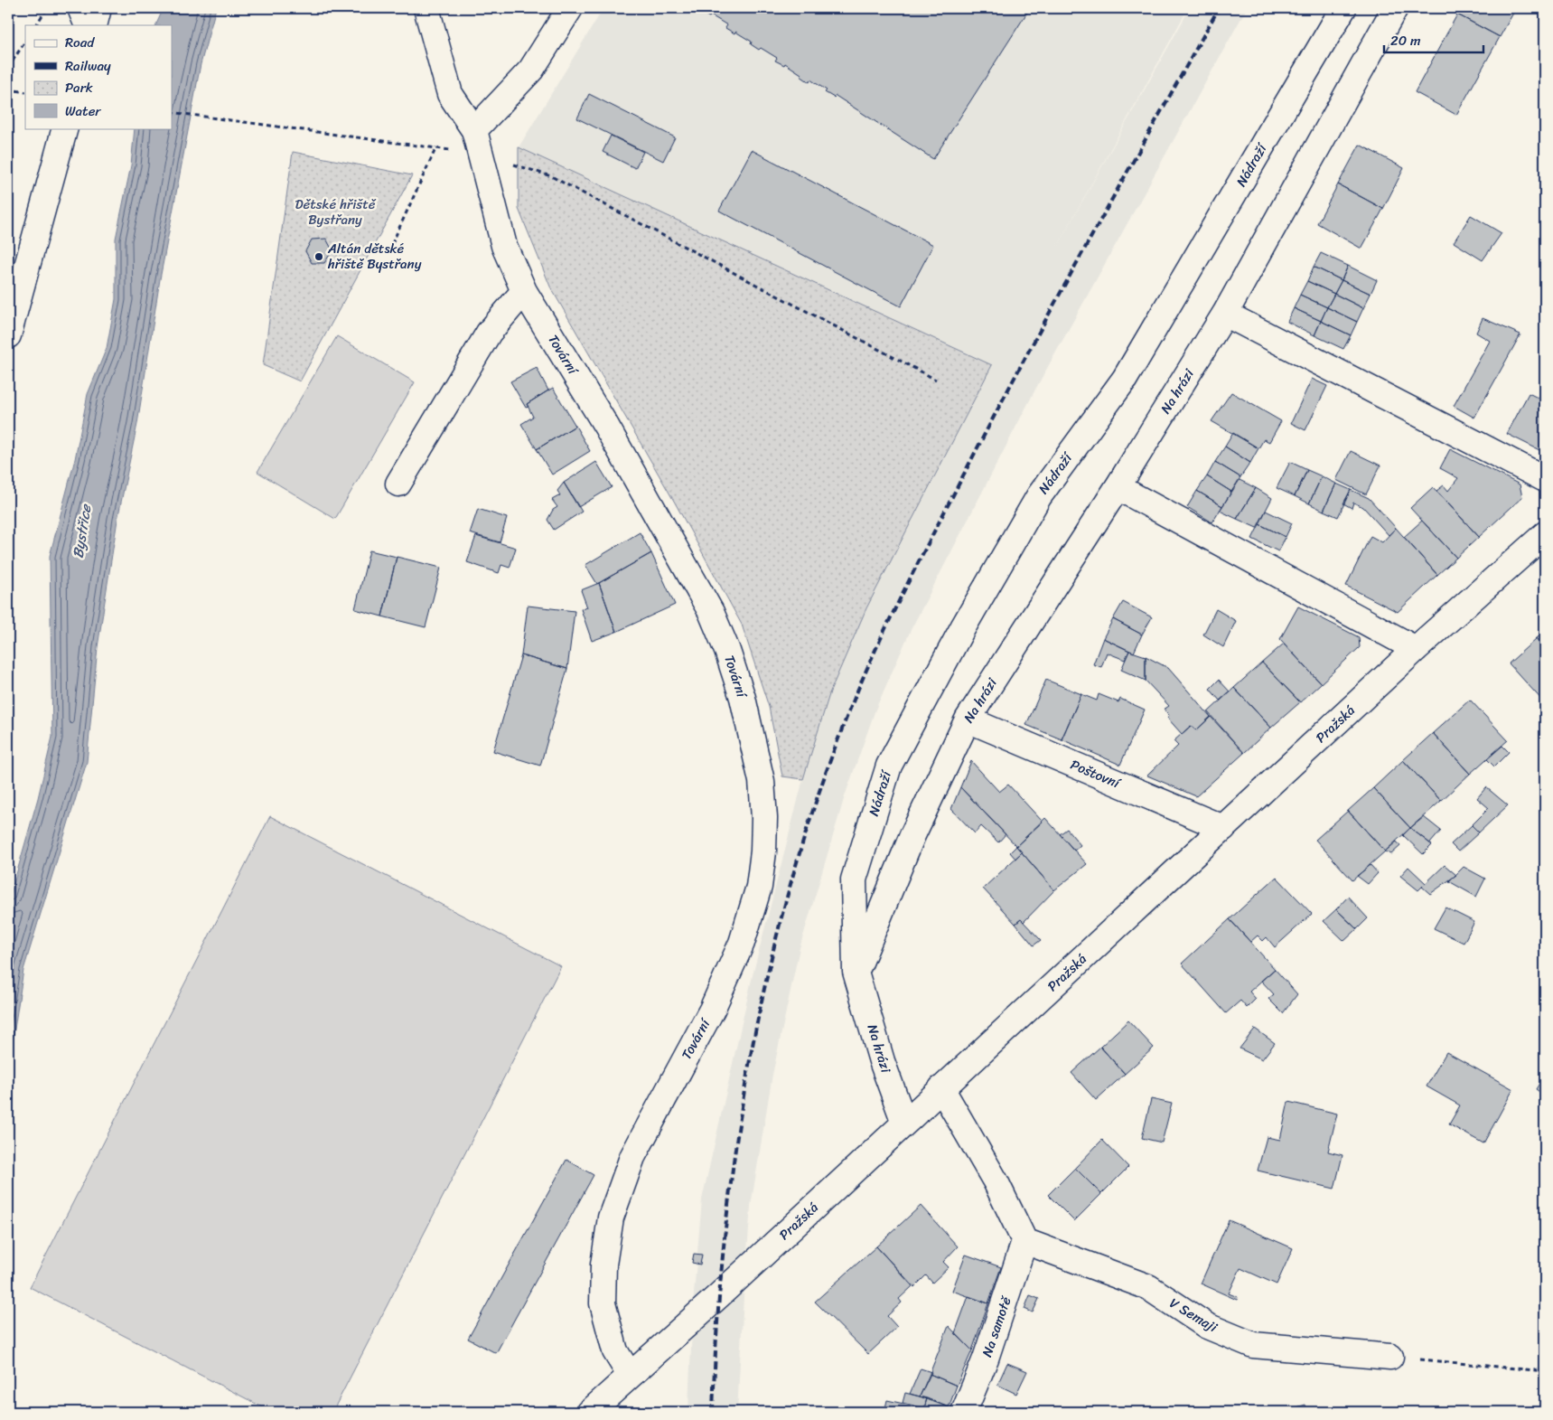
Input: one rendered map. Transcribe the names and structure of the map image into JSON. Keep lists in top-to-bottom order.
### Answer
{
  "streets": {
    "street": [
      "Nádraží",
      "Tovární",
      "Na hrázi",
      "Pražská",
      "Poštovní",
      "V Semaji",
      "Na samotě"
    ]
  },
  "crossings": [
    ["Nádraží", "Na hrázi"],
    ["Tovární", "Pražská"],
    ["Na hrázi", "Pražská"],
    ["Na hrázi", "Poštovní"],
    ["Pražská", "Poštovní"],
    ["V Semaji", "Na samotě"]
  ],
  "water": ["Bystřice"],
  "parks": ["Dětské hřiště Bystřany"],
  "places": ["Altán dětské hřiště Bystřany"],
  "legend": [
    "Road",
    "Railway",
    "Park",
    "Water"
  ],
  "scale_bar": "20 m"
}
